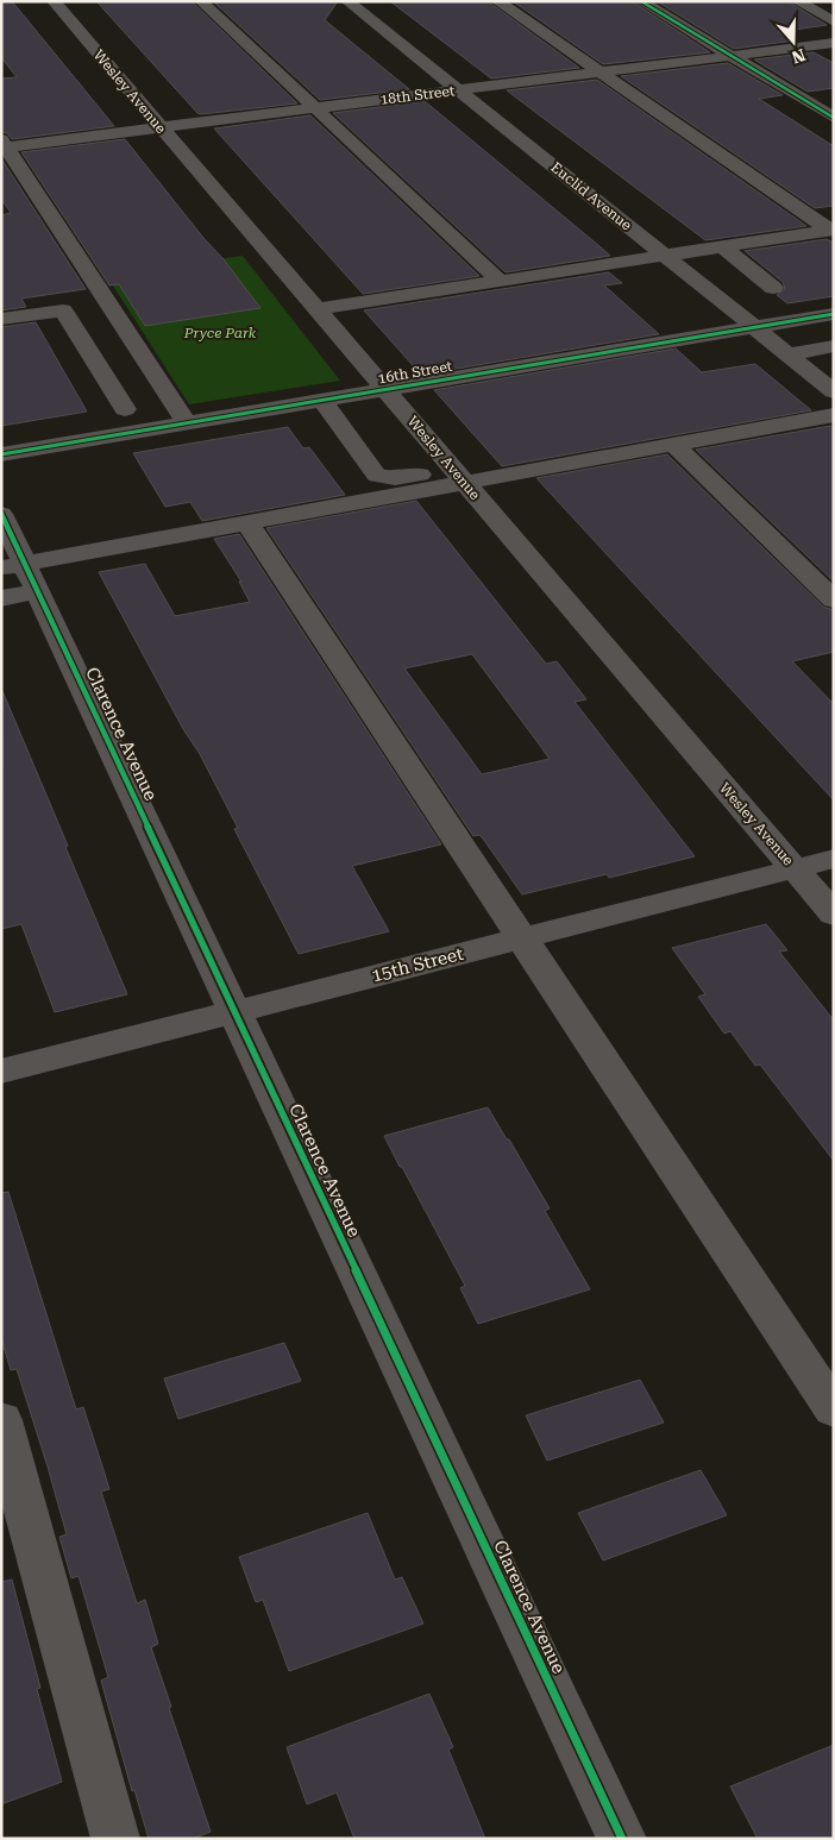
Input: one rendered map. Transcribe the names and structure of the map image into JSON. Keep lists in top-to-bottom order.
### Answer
{
  "streets": {
    "street": [
      "Wesley Avenue",
      "18th Street",
      "Euclid Avenue",
      "16th Street",
      "Clarence Avenue",
      "15th Street"
    ]
  },
  "crossings": [
    ["Wesley Avenue", "18th Street"],
    ["Wesley Avenue", "16th Street"],
    ["Wesley Avenue", "15th Street"],
    ["18th Street", "Euclid Avenue"],
    ["Euclid Avenue", "16th Street"],
    ["Clarence Avenue", "15th Street"]
  ],
  "parks": ["Pryce Park"],
  "north": "bottom"
}
